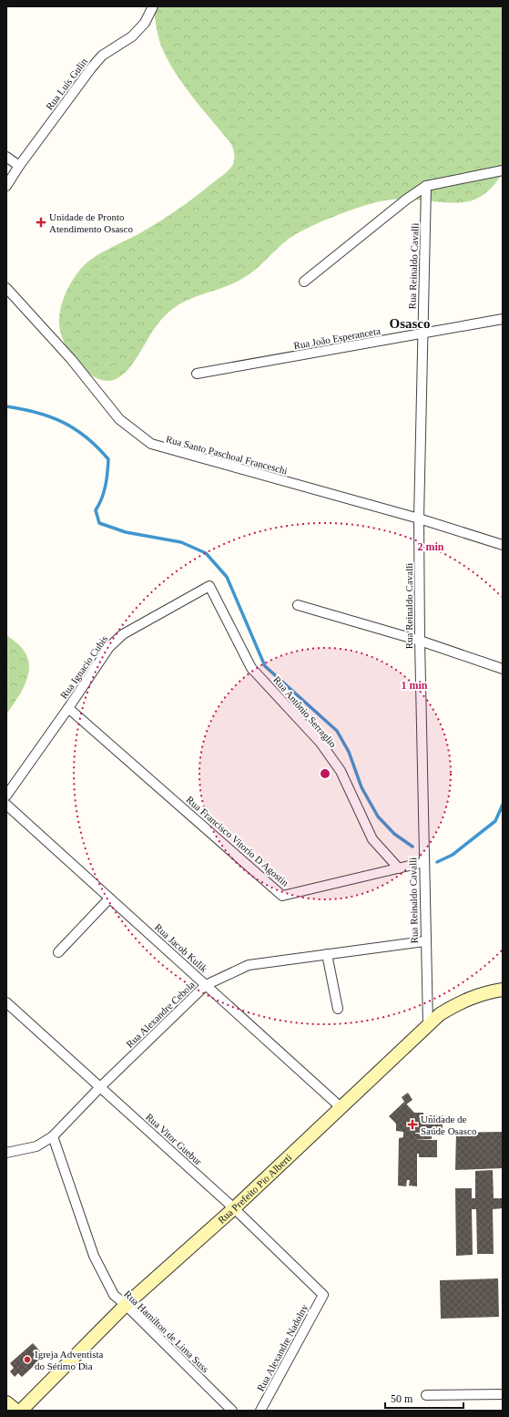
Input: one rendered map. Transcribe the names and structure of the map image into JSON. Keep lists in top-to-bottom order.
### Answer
{
  "streets": {
    "main road": ["Rua Prefeito Pio Alberti"],
    "street": [
      "Rua Luís Gulin",
      "Rua Reinaldo Cavalli",
      "Rua João Esperanceta",
      "Rua Santo Paschoal Franceschi",
      "Rua Ignacio Cubis",
      "Rua Antônio Serraglio",
      "Rua Francisco Vitorio D Agostin",
      "Rua Jacob Kulik",
      "Rua Alexandre Cebola",
      "Rua Vitor Guebur",
      "Rua Hamilton de Lima Suss",
      "Rua Alexandre Nadolny"
    ]
  },
  "crossings": [
    ["Rua Reinaldo Cavalli", "Rua João Esperanceta"],
    ["Rua Reinaldo Cavalli", "Rua Santo Paschoal Franceschi"],
    ["Rua Reinaldo Cavalli", "Rua Francisco Vitorio D Agostin"],
    ["Rua Reinaldo Cavalli", "Rua Alexandre Cebola"],
    ["Rua Reinaldo Cavalli", "Rua Prefeito Pio Alberti"],
    ["Rua Ignacio Cubis", "Rua Antônio Serraglio"],
    ["Rua Ignacio Cubis", "Rua Francisco Vitorio D Agostin"],
    ["Rua Antônio Serraglio", "Rua Francisco Vitorio D Agostin"],
    ["Rua Jacob Kulik", "Rua Alexandre Cebola"],
    ["Rua Jacob Kulik", "Rua Prefeito Pio Alberti"],
    ["Rua Alexandre Cebola", "Rua Vitor Guebur"],
    ["Rua Alexandre Cebola", "Rua Hamilton de Lima Suss"],
    ["Rua Vitor Guebur", "Rua Prefeito Pio Alberti"],
    ["Rua Vitor Guebur", "Rua Alexandre Nadolny"],
    ["Rua Prefeito Pio Alberti", "Rua Hamilton de Lima Suss"]
  ],
  "districts": ["Osasco"],
  "places": {
    "health": ["Unidade de Pronto Atendimento Osasco", "Unidade de Saúde Osasco"],
    "other": ["Igreja Adventista do Sétimo Dia"]
  },
  "scale_bar": "50 m",
  "rings": ["2 min", "1 min"]
}
